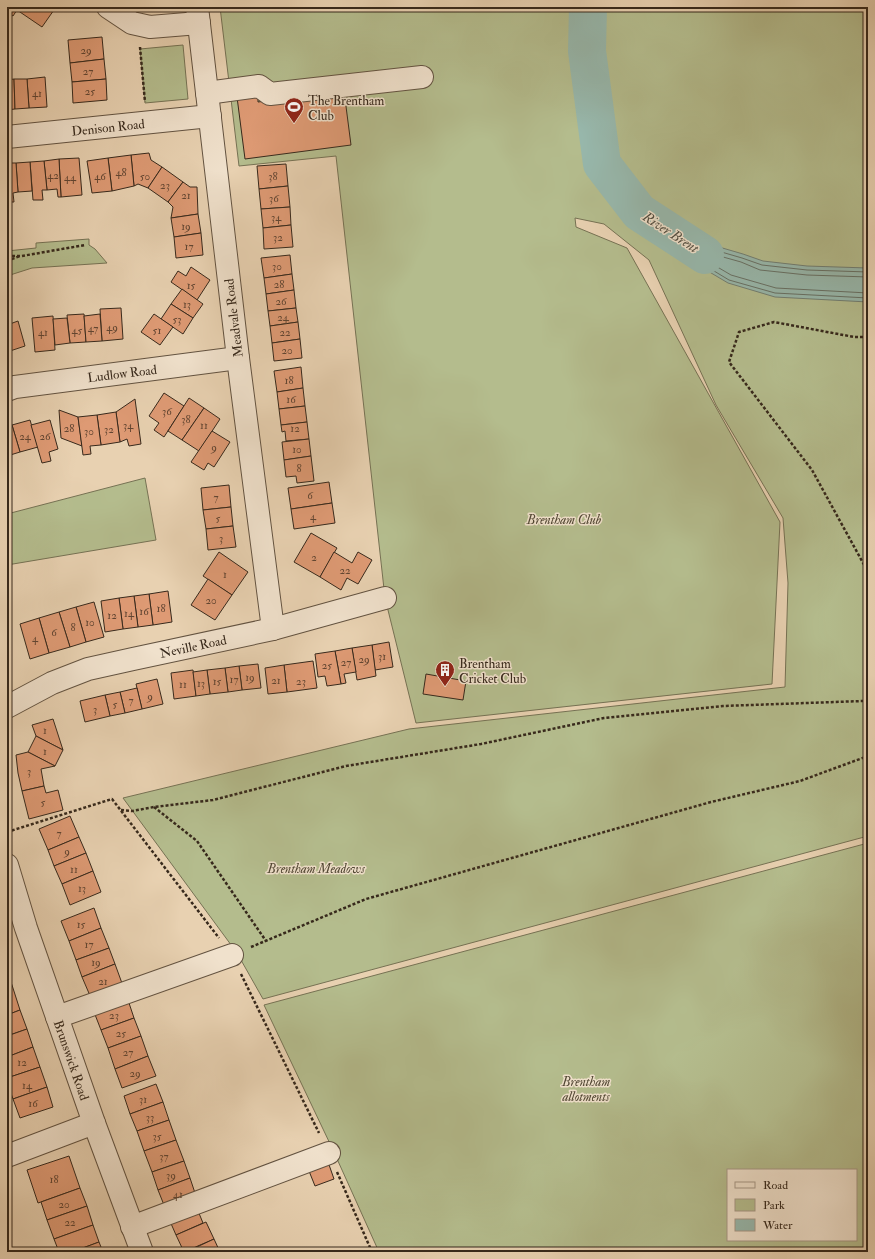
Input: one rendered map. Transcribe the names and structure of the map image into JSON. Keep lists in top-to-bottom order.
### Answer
{
  "streets": {
    "street": [
      "Denison Road",
      "Meadvale Road",
      "Ludlow Road",
      "Neville Road",
      "Brunswick Road"
    ]
  },
  "crossings": [
    ["Denison Road", "Meadvale Road"],
    ["Meadvale Road", "Ludlow Road"],
    ["Meadvale Road", "Neville Road"]
  ],
  "water": ["River Brent"],
  "parks": ["Brentham Club", "Brentham Meadows", "Brentham allotments"],
  "places": {
    "sports": ["The Brentham Club"],
    "building": ["Brentham Cricket Club"]
  },
  "house_numbers": [
    "29",
    "27",
    "25",
    "41",
    "48",
    "42",
    "46",
    "50",
    "38",
    "44",
    "23",
    "21",
    "36",
    "34",
    "19",
    "32",
    "17",
    "30",
    "28",
    "15",
    "26",
    "13",
    "24",
    "53",
    "49",
    "47",
    "45",
    "51",
    "41",
    "22",
    "20",
    "18",
    "16",
    "36",
    "38",
    "34",
    "11",
    "28",
    "12",
    "32",
    "30",
    "24",
    "26",
    "9",
    "10",
    "8",
    "6",
    "7",
    "4",
    "5",
    "3",
    "2",
    "22",
    "1",
    "20",
    "18",
    "16",
    "14",
    "12",
    "10",
    "8",
    "6",
    "4",
    "31",
    "29",
    "27",
    "25",
    "19",
    "17",
    "21",
    "15",
    "23",
    "13",
    "11",
    "9",
    "7",
    "5",
    "3",
    "1",
    "1",
    "3",
    "5",
    "7",
    "9",
    "11",
    "13",
    "15",
    "17",
    "19",
    "21",
    "23",
    "25",
    "27",
    "12",
    "29",
    "14",
    "31",
    "16",
    "33",
    "35",
    "37",
    "39",
    "18",
    "41",
    "20",
    "22"
  ],
  "legend": ["Road", "Park", "Water"]
}
